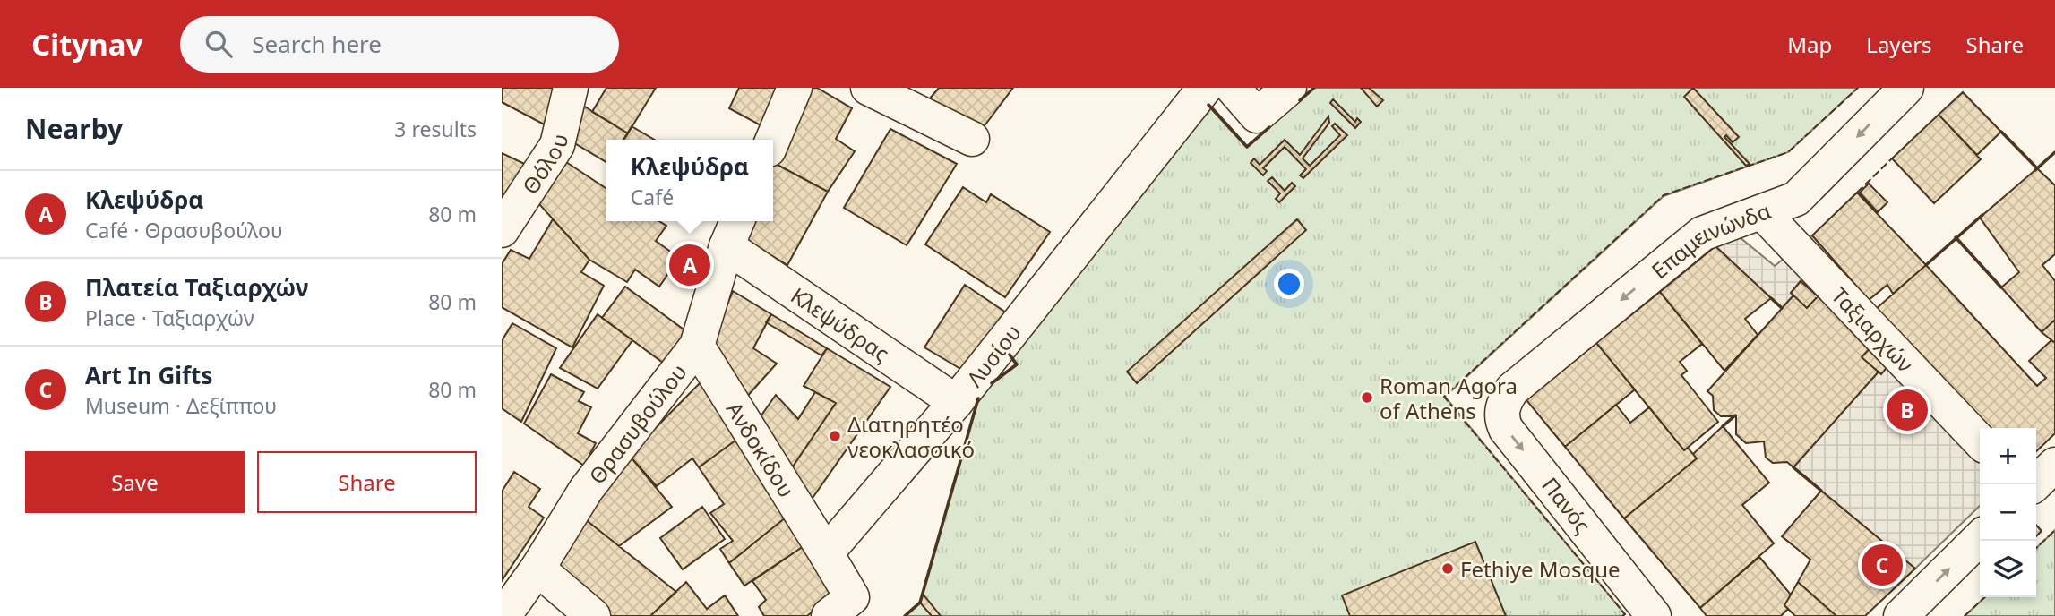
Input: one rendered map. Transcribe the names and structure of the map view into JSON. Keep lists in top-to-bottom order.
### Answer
{
  "streets": {
    "street": [
      "Θόλου",
      "Επαμεινώνδα",
      "Κλεψύδρας",
      "Ταξιαρχών",
      "Λυσίου",
      "Θρασυβούλου",
      "Ανδοκίδου",
      "Πανός"
    ]
  },
  "crossings": [
    ["Επαμεινώνδα", "Ταξιαρχών"],
    ["Επαμεινώνδα", "Πανός"],
    ["Κλεψύδρας", "Λυσίου"],
    ["Κλεψύδρας", "Θρασυβούλου"],
    ["Λυσίου", "Ανδοκίδου"],
    ["Θρασυβούλου", "Ανδοκίδου"]
  ],
  "one_way": ["Επαμεινώνδα", "Πανός"],
  "places": ["Roman Agora of Athens", "Διατηρητέο νεοκλασσικό", "Fethiye Mosque"],
  "page": {
    "header": "Citynav",
    "search": "Search here",
    "nav": ["Map", "Layers", "Share"],
    "heading": ["Nearby", "3 results"],
    "popup": ["Κλεψύδρα", "Café"],
    "list": [
      {
        "mark": "A",
        "name": "Κλεψύδρα",
        "note": "Café · Θρασυβούλου",
        "value": "80 m"
      },
      {
        "mark": "B",
        "name": "Πλατεία Ταξιαρχών",
        "note": "Place · Ταξιαρχών",
        "value": "80 m"
      },
      {
        "mark": "C",
        "name": "Art In Gifts",
        "note": "Museum · Δεξίππου",
        "value": "80 m"
      }
    ],
    "pins": ["A", "B", "C"],
    "map_buttons": ["+", "−"],
    "buttons": ["Save", "Share"]
  }
}
